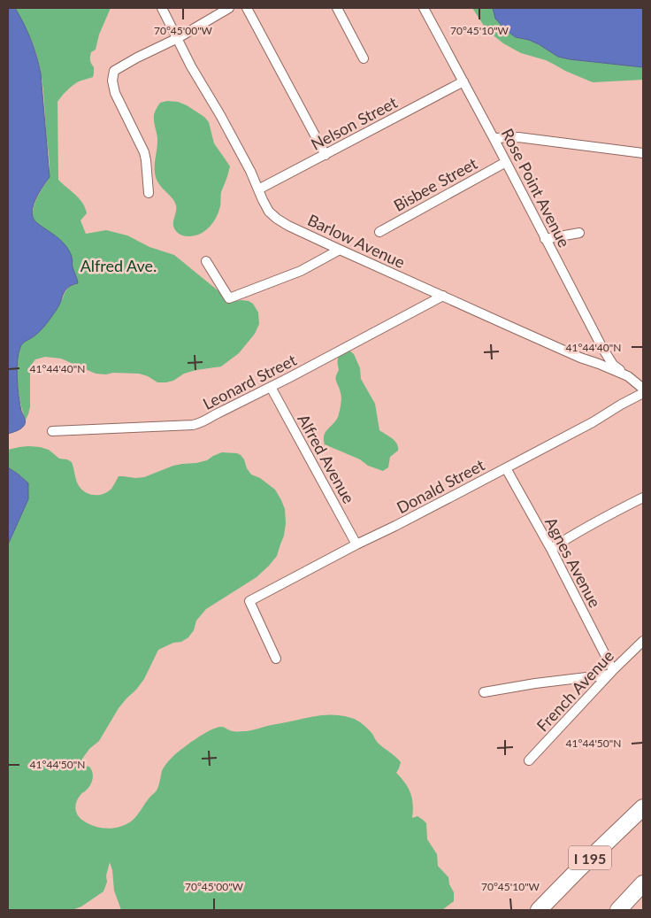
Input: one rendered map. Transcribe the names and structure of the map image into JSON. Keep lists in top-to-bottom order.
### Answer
{
  "streets": {
    "highway": ["I 195"],
    "street": [
      "Nelson Street",
      "Bisbee Street",
      "Rose Point Avenue",
      "Barlow Avenue",
      "Leonard Street",
      "Alfred Avenue",
      "Donald Street",
      "Agnes Avenue",
      "French Avenue"
    ]
  },
  "crossings": [
    ["Nelson Street", "Rose Point Avenue"],
    ["Nelson Street", "Barlow Avenue"],
    ["Bisbee Street", "Rose Point Avenue"],
    ["Rose Point Avenue", "Barlow Avenue"],
    ["Barlow Avenue", "Leonard Street"],
    ["Leonard Street", "Alfred Avenue"],
    ["Alfred Avenue", "Donald Street"],
    ["Donald Street", "Agnes Avenue"],
    ["Agnes Avenue", "French Avenue"]
  ],
  "parks": ["Alfred Ave."],
  "coordinates": [
    "70°45'00\"W",
    "70°45'10\"W",
    "41°44'40\"N",
    "41°44'50\"N"
  ]
}
